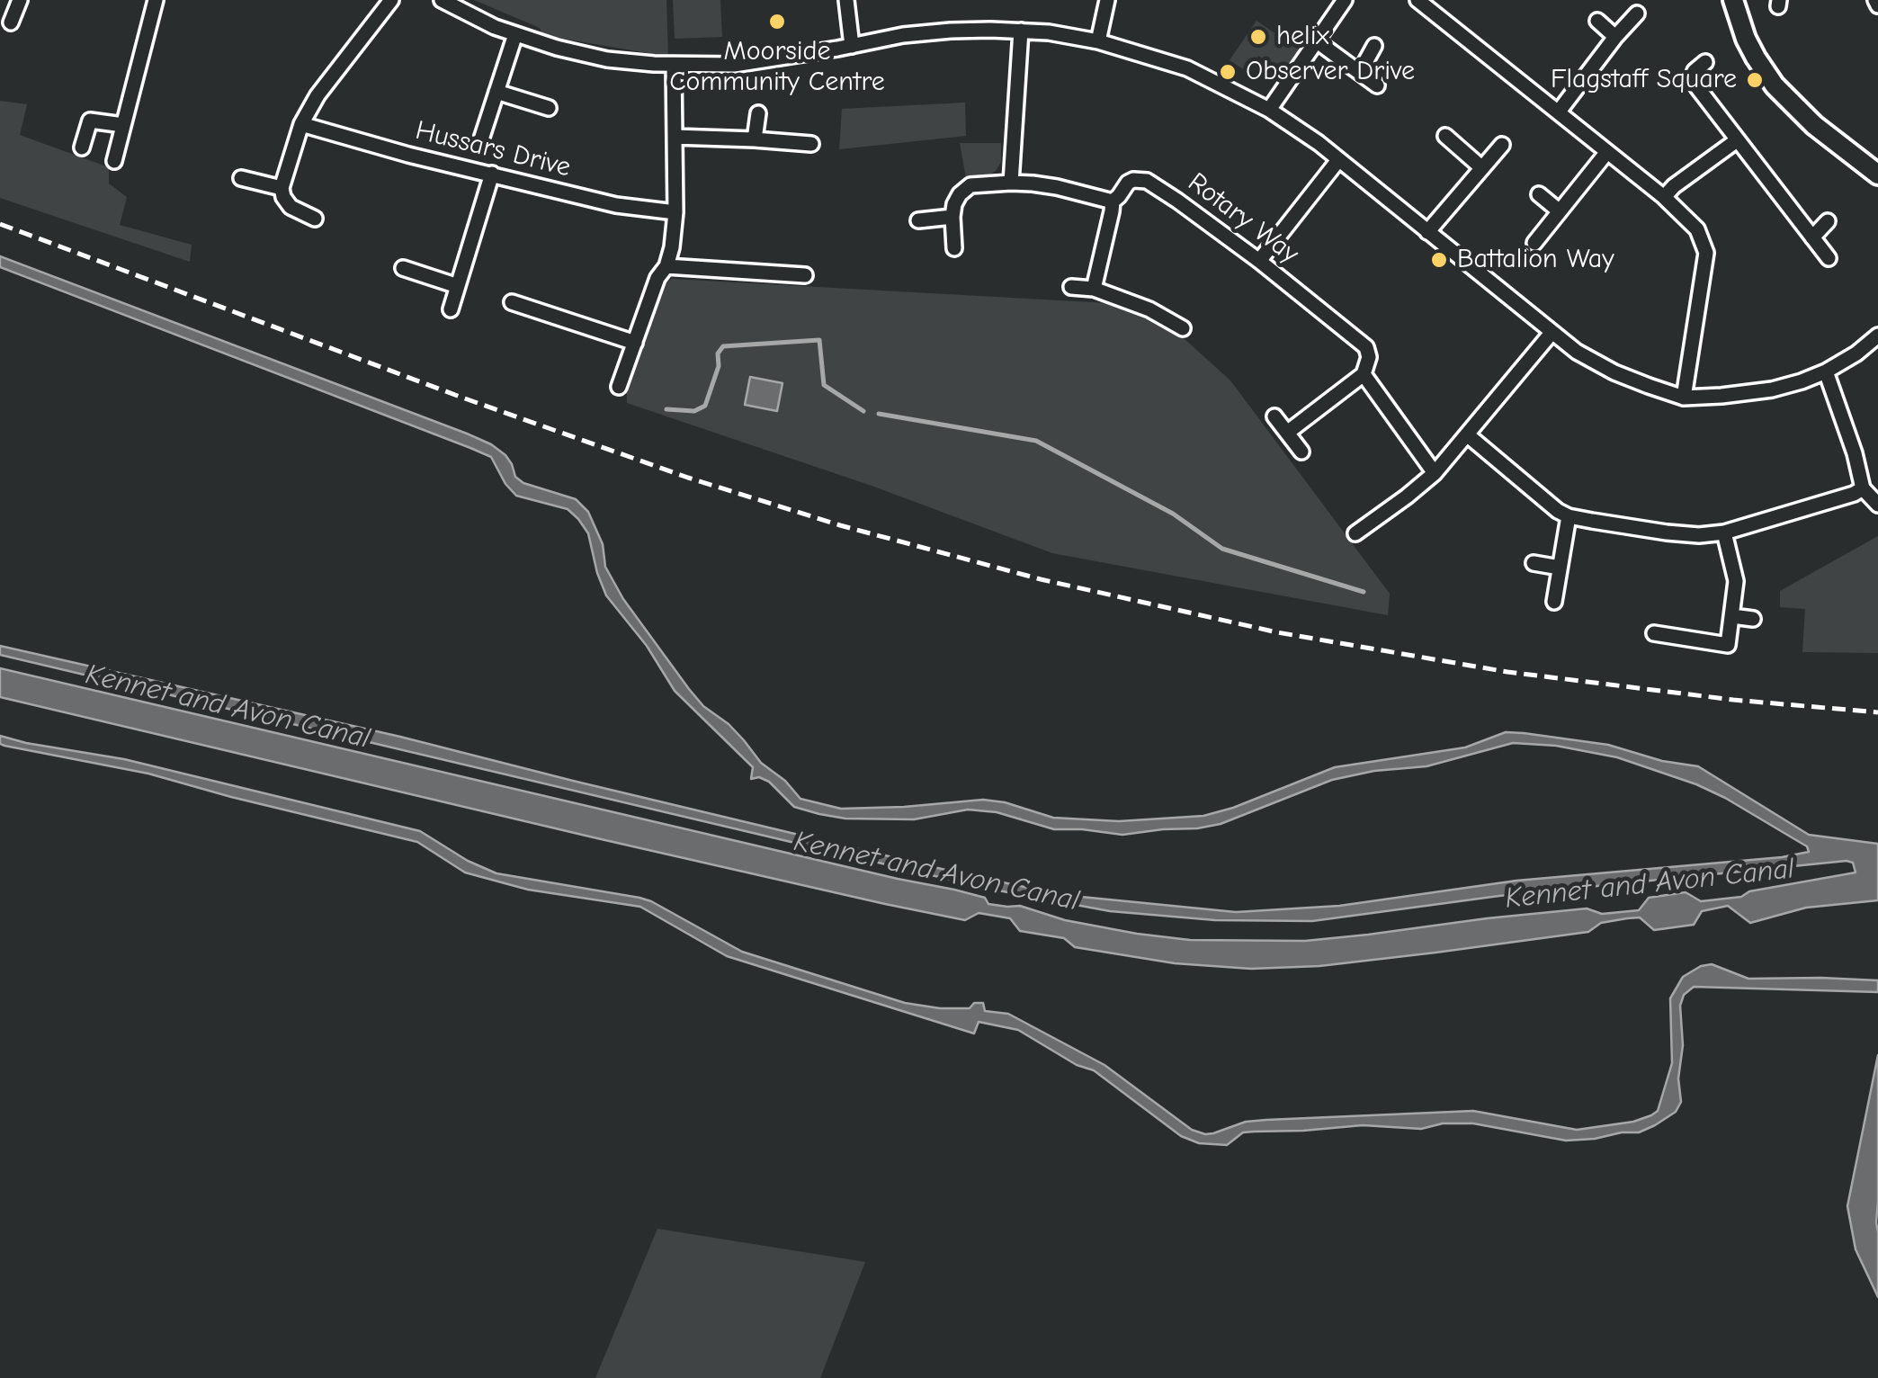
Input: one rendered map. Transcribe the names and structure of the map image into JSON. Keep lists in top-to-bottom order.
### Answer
{
  "streets": {
    "street": ["Hussars Drive", "Rotary Way"]
  },
  "water": ["Kennet and Avon Canal"],
  "places": [
    "Moorside Community Centre",
    "helix",
    "Observer Drive",
    "Flagstaff Square",
    "Battalion Way"
  ]
}
